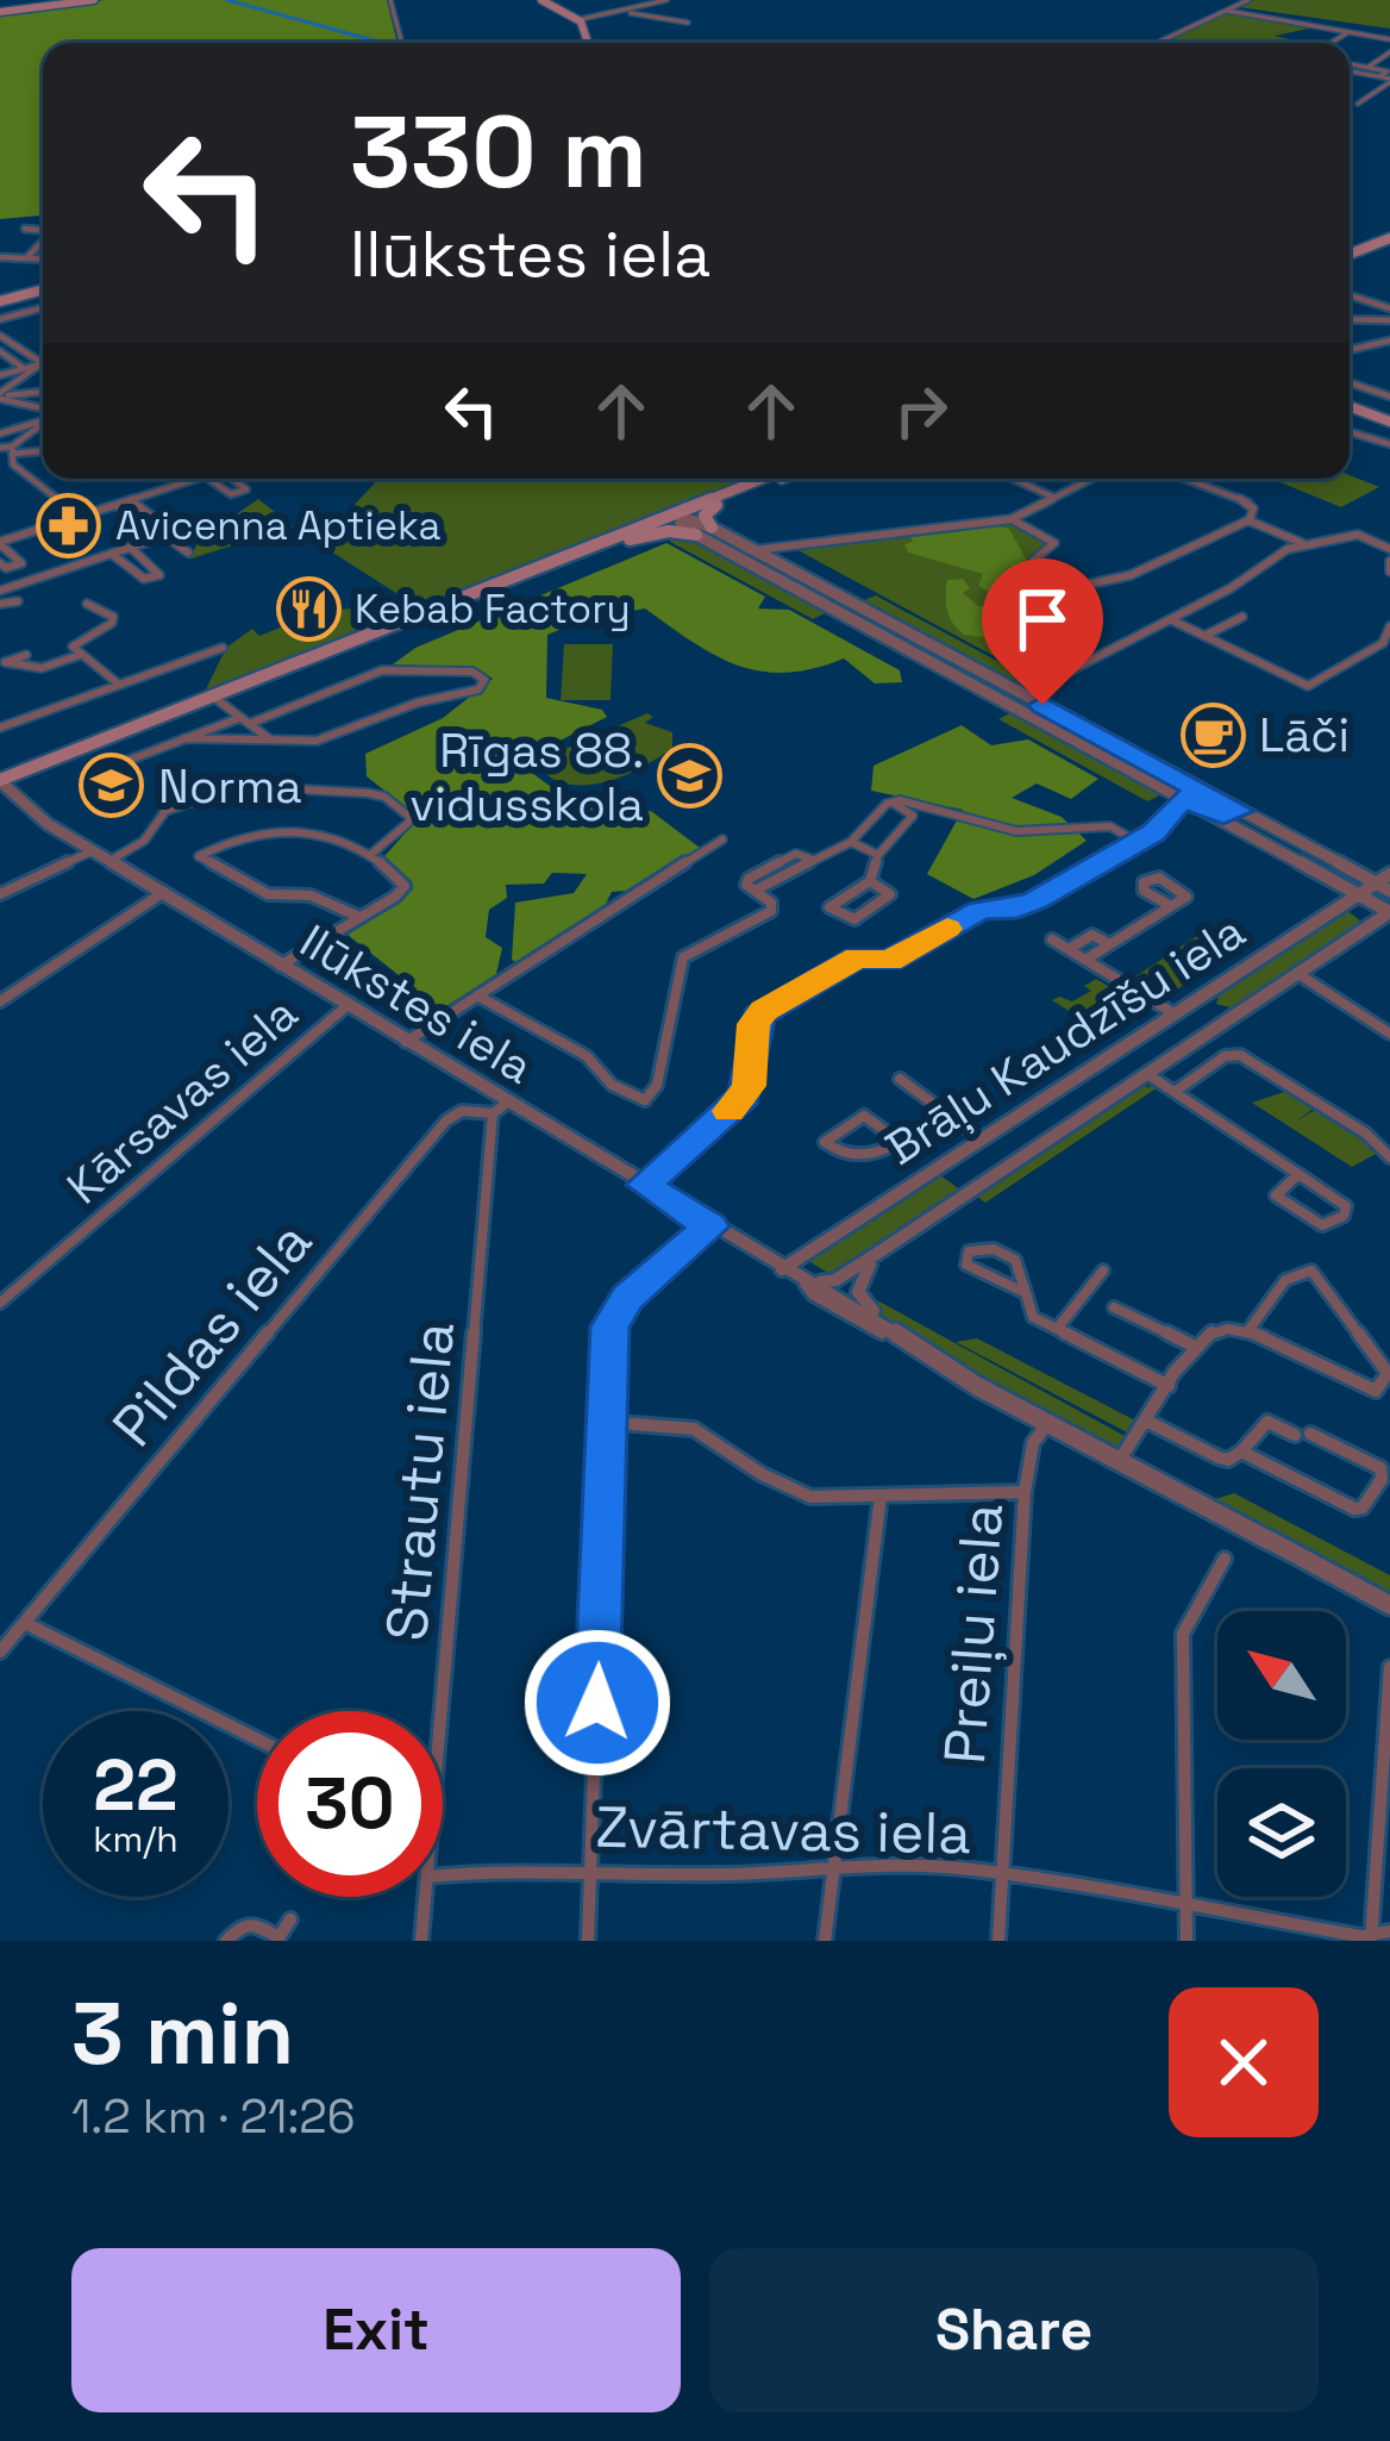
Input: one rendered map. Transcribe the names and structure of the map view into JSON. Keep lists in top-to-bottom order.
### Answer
{
  "streets": {
    "street": [
      "Ilūkstes iela",
      "Brāļu Kaudzīšu iela",
      "Kārsavas iela",
      "Pildas iela",
      "Strautu iela",
      "Preiļu iela",
      "Zvārtavas iela"
    ]
  },
  "crossings": [
    ["Ilūkstes iela", "Brāļu Kaudzīšu iela"],
    ["Ilūkstes iela", "Kārsavas iela"],
    ["Ilūkstes iela", "Pildas iela"],
    ["Ilūkstes iela", "Strautu iela"],
    ["Ilūkstes iela", "Preiļu iela"],
    ["Pildas iela", "Strautu iela"],
    ["Preiļu iela", "Zvārtavas iela"]
  ],
  "places": {
    "pharmacy": ["Avicenna Aptieka"],
    "restaurant": ["Kebab Factory"],
    "cafe": ["Lāči"],
    "school or university": ["Rīgas 88. vidusskola", "Norma"]
  },
  "north": "top left",
  "page": {
    "turn": ["330 m", "Ilūkstes iela"],
    "speed": "22 km/h",
    "limit": "30",
    "heading": ["3 min", "1.2 km · 21:26"],
    "buttons": ["Exit", "Share"]
  }
}
